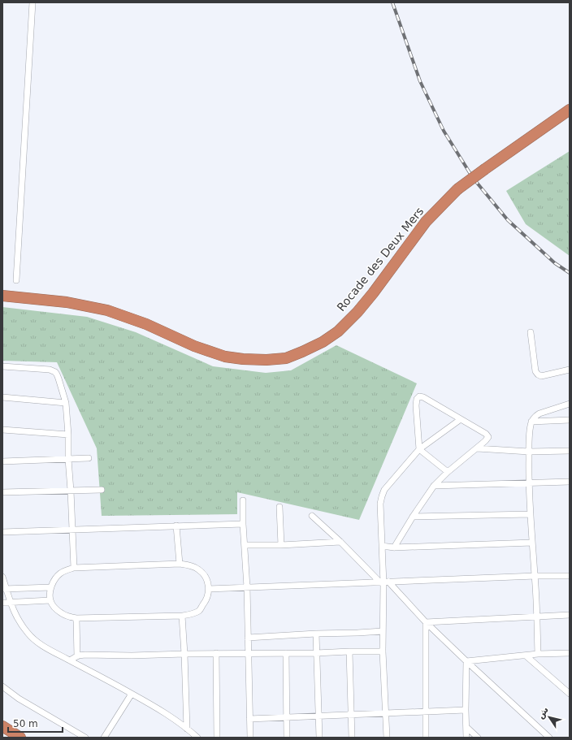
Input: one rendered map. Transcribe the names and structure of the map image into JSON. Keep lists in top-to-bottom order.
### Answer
{
  "streets": {
    "highway": ["Rocade des Deux Mers"]
  },
  "scale_bar": "50 m",
  "north": "top left"
}
